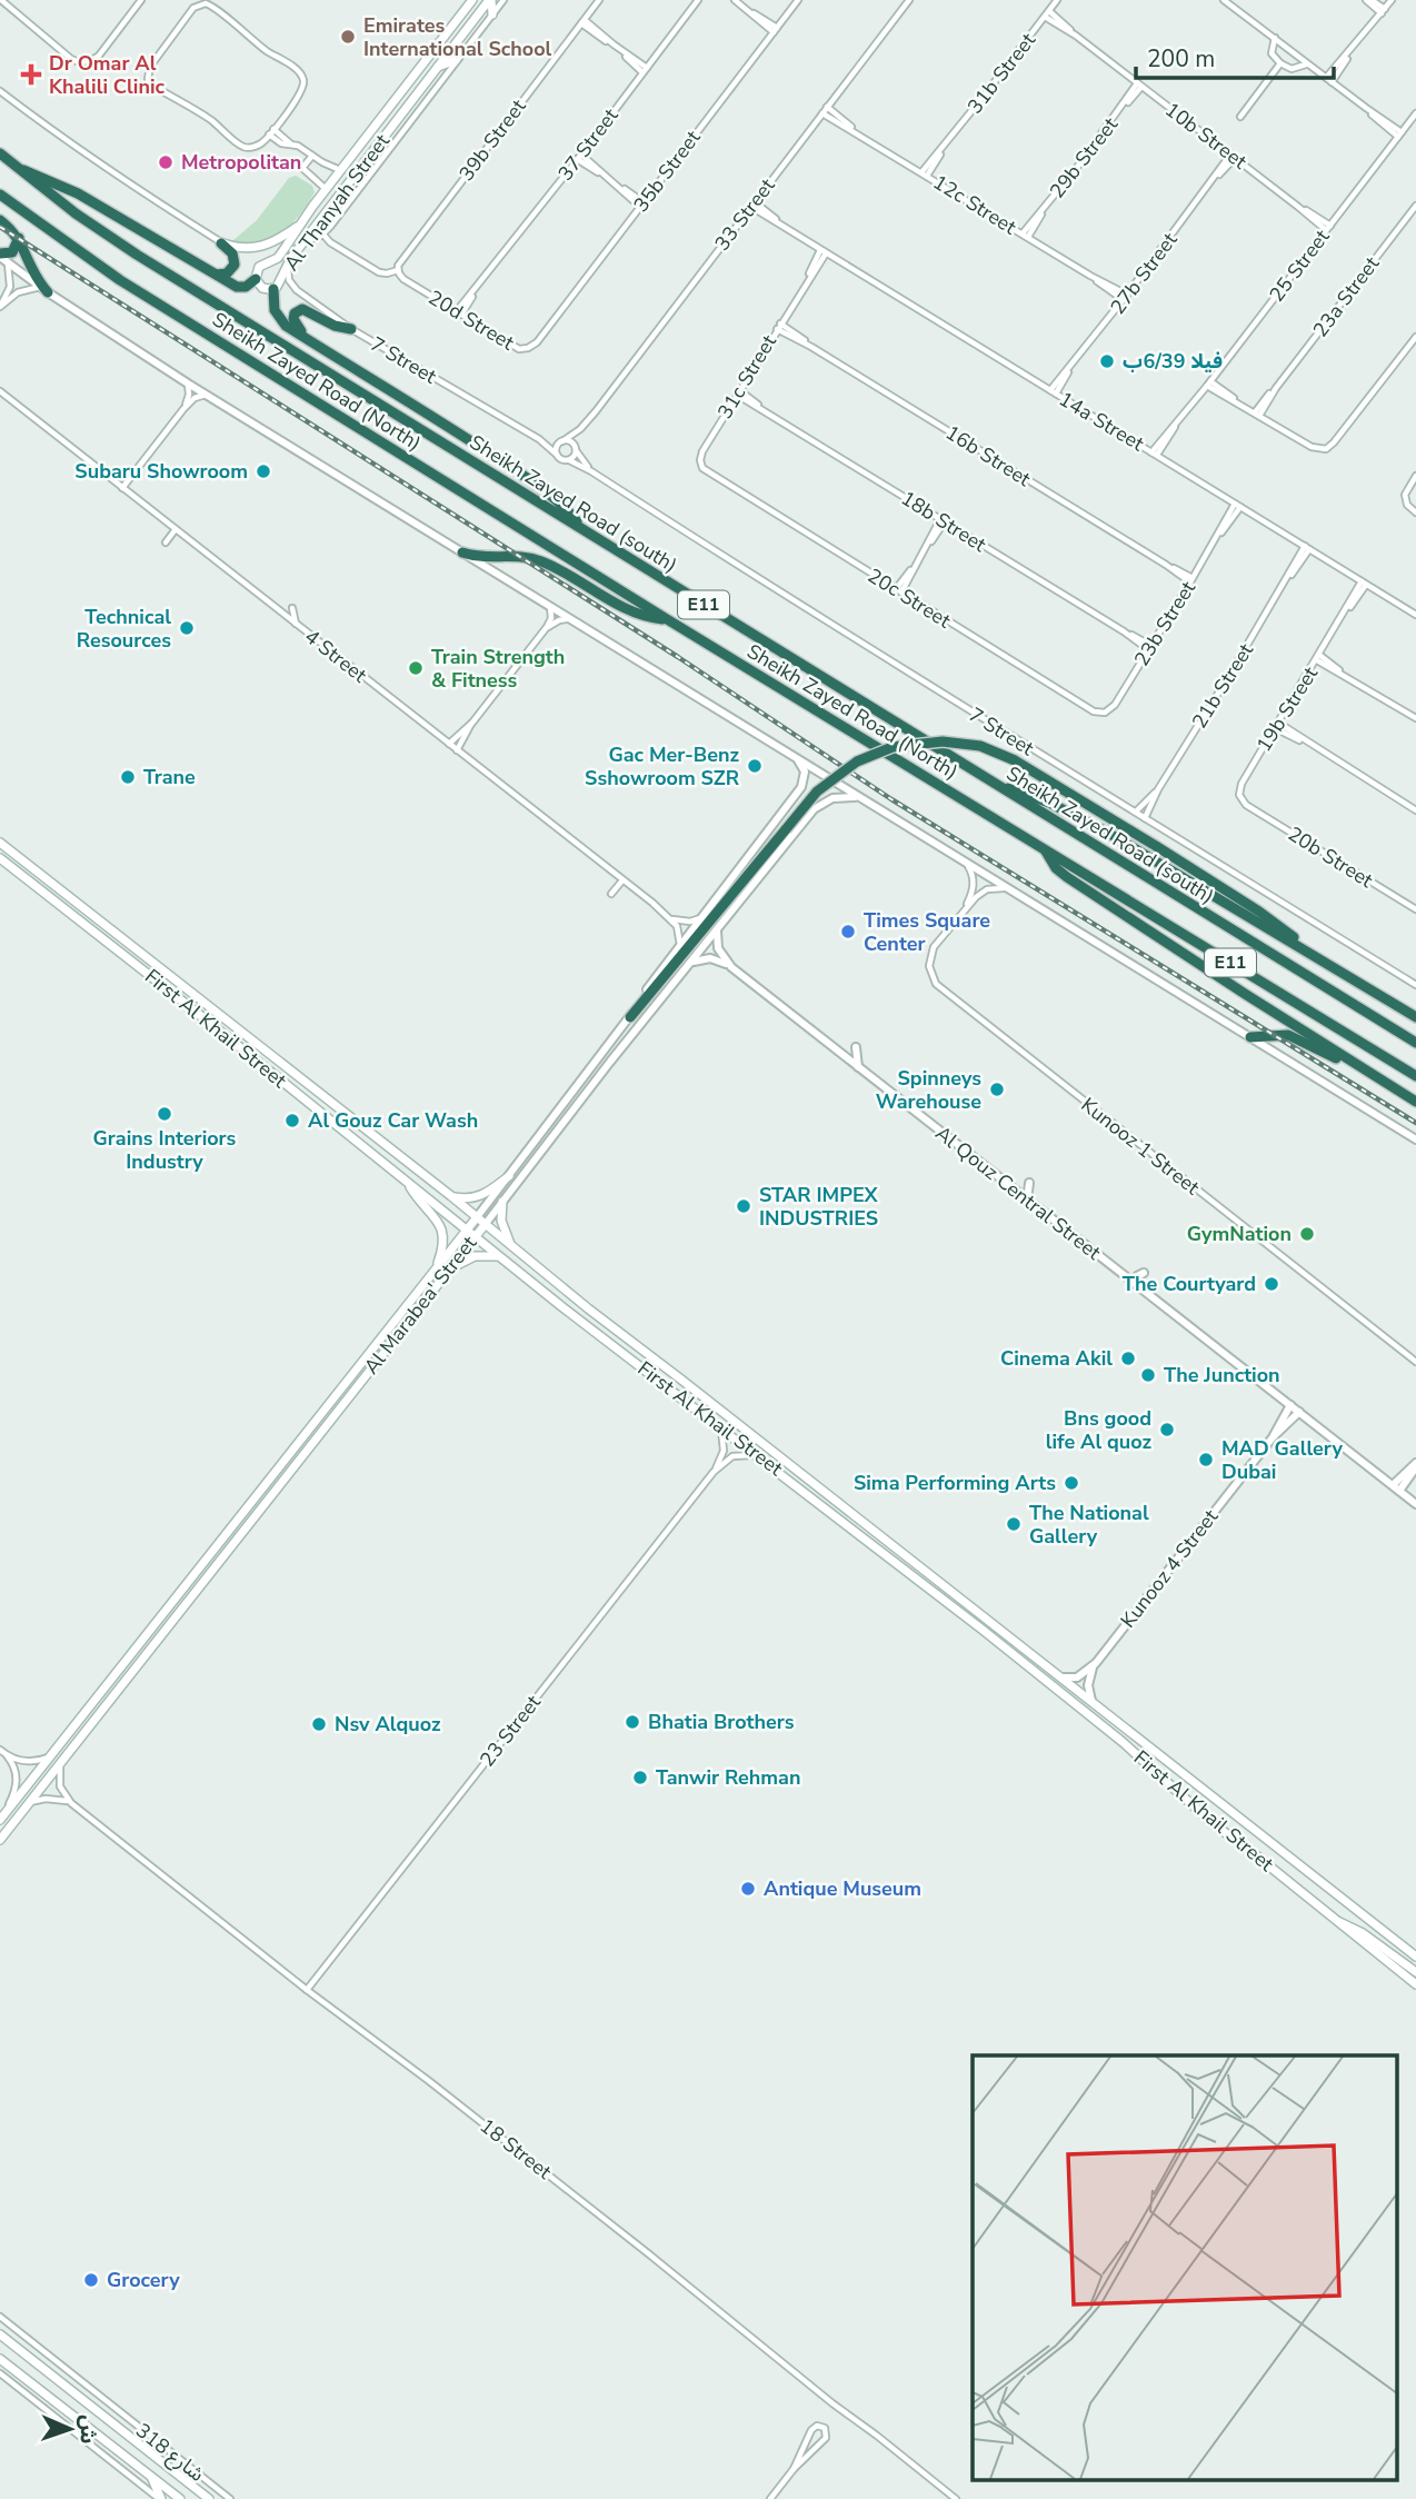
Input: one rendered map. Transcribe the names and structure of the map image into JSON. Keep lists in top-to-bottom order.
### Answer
{
  "streets": {
    "highway": ["Sheikh Zayed Road (North)", "Sheikh Zayed Road (south)", "E11"],
    "main road": ["Al Thanyah Street", "First Al Khail Street", "Al Marabea' Street"],
    "street": [
      "31b Street",
      "10b Street",
      "39b Street",
      "37 Street",
      "29b Street",
      "35b Street",
      "12c Street",
      "33 Street",
      "25 Street",
      "27b Street",
      "23a Street",
      "20d Street",
      "7 Street",
      "31c Street",
      "14a Street",
      "16b Street",
      "18b Street",
      "20c Street",
      "23b Street",
      "4 Street",
      "21b Street",
      "19b Street",
      "20b Street",
      "Kunooz 1 Street",
      "Al Qouz Central Street",
      "Kunooz 4 Street",
      "23 Street",
      "18 Street",
      "شارع 318"
    ]
  },
  "crossings": [
    ["31b Street", "10b Street"],
    ["31b Street", "12c Street"],
    ["10b Street", "29b Street"],
    ["10b Street", "25 Street"],
    ["10b Street", "27b Street"],
    ["39b Street", "20d Street"],
    ["37 Street", "20d Street"],
    ["29b Street", "12c Street"],
    ["35b Street", "20d Street"],
    ["Al Thanyah Street", "7 Street"],
    ["12c Street", "33 Street"],
    ["12c Street", "27b Street"],
    ["33 Street", "7 Street"],
    ["33 Street", "14a Street"],
    ["25 Street", "14a Street"],
    ["27b Street", "14a Street"],
    ["7 Street", "21b Street"],
    ["31c Street", "14a Street"],
    ["31c Street", "16b Street"],
    ["31c Street", "18b Street"],
    ["31c Street", "20c Street"],
    ["14a Street", "23b Street"],
    ["14a Street", "21b Street"],
    ["14a Street", "19b Street"],
    ["16b Street", "23b Street"],
    ["18b Street", "23b Street"],
    ["20c Street", "23b Street"],
    ["19b Street", "20b Street"],
    ["First Al Khail Street", "Al Marabea' Street"],
    ["First Al Khail Street", "Kunooz 4 Street"],
    ["First Al Khail Street", "23 Street"],
    ["Al Qouz Central Street", "Al Marabea' Street"],
    ["Al Qouz Central Street", "Kunooz 4 Street"],
    ["23 Street", "18 Street"]
  ],
  "places": {
    "other": [
      "Emirates International School",
      "Metropolitan",
      "فيلا 6/39ب",
      "Subaru Showroom",
      "Technical Resources",
      "Train Strength & Fitness",
      "Gac Mer-Benz Sshowroom SZR",
      "Trane",
      "Times Square Center",
      "Spinneys Warehouse",
      "Grains Interiors Industry",
      "Al Gouz Car Wash",
      "STAR IMPEX INDUSTRIES",
      "GymNation",
      "The Courtyard",
      "Cinema Akil",
      "The Junction",
      "Bns good life Al quoz",
      "MAD Gallery Dubai",
      "Sima Performing Arts",
      "The National Gallery",
      "Bhatia Brothers",
      "Nsv Alquoz",
      "Tanwir Rehman",
      "Antique Museum",
      "Grocery"
    ],
    "health": ["Dr Omar Al Khalili Clinic"]
  },
  "scale_bar": "200 m",
  "north": "right"
}
